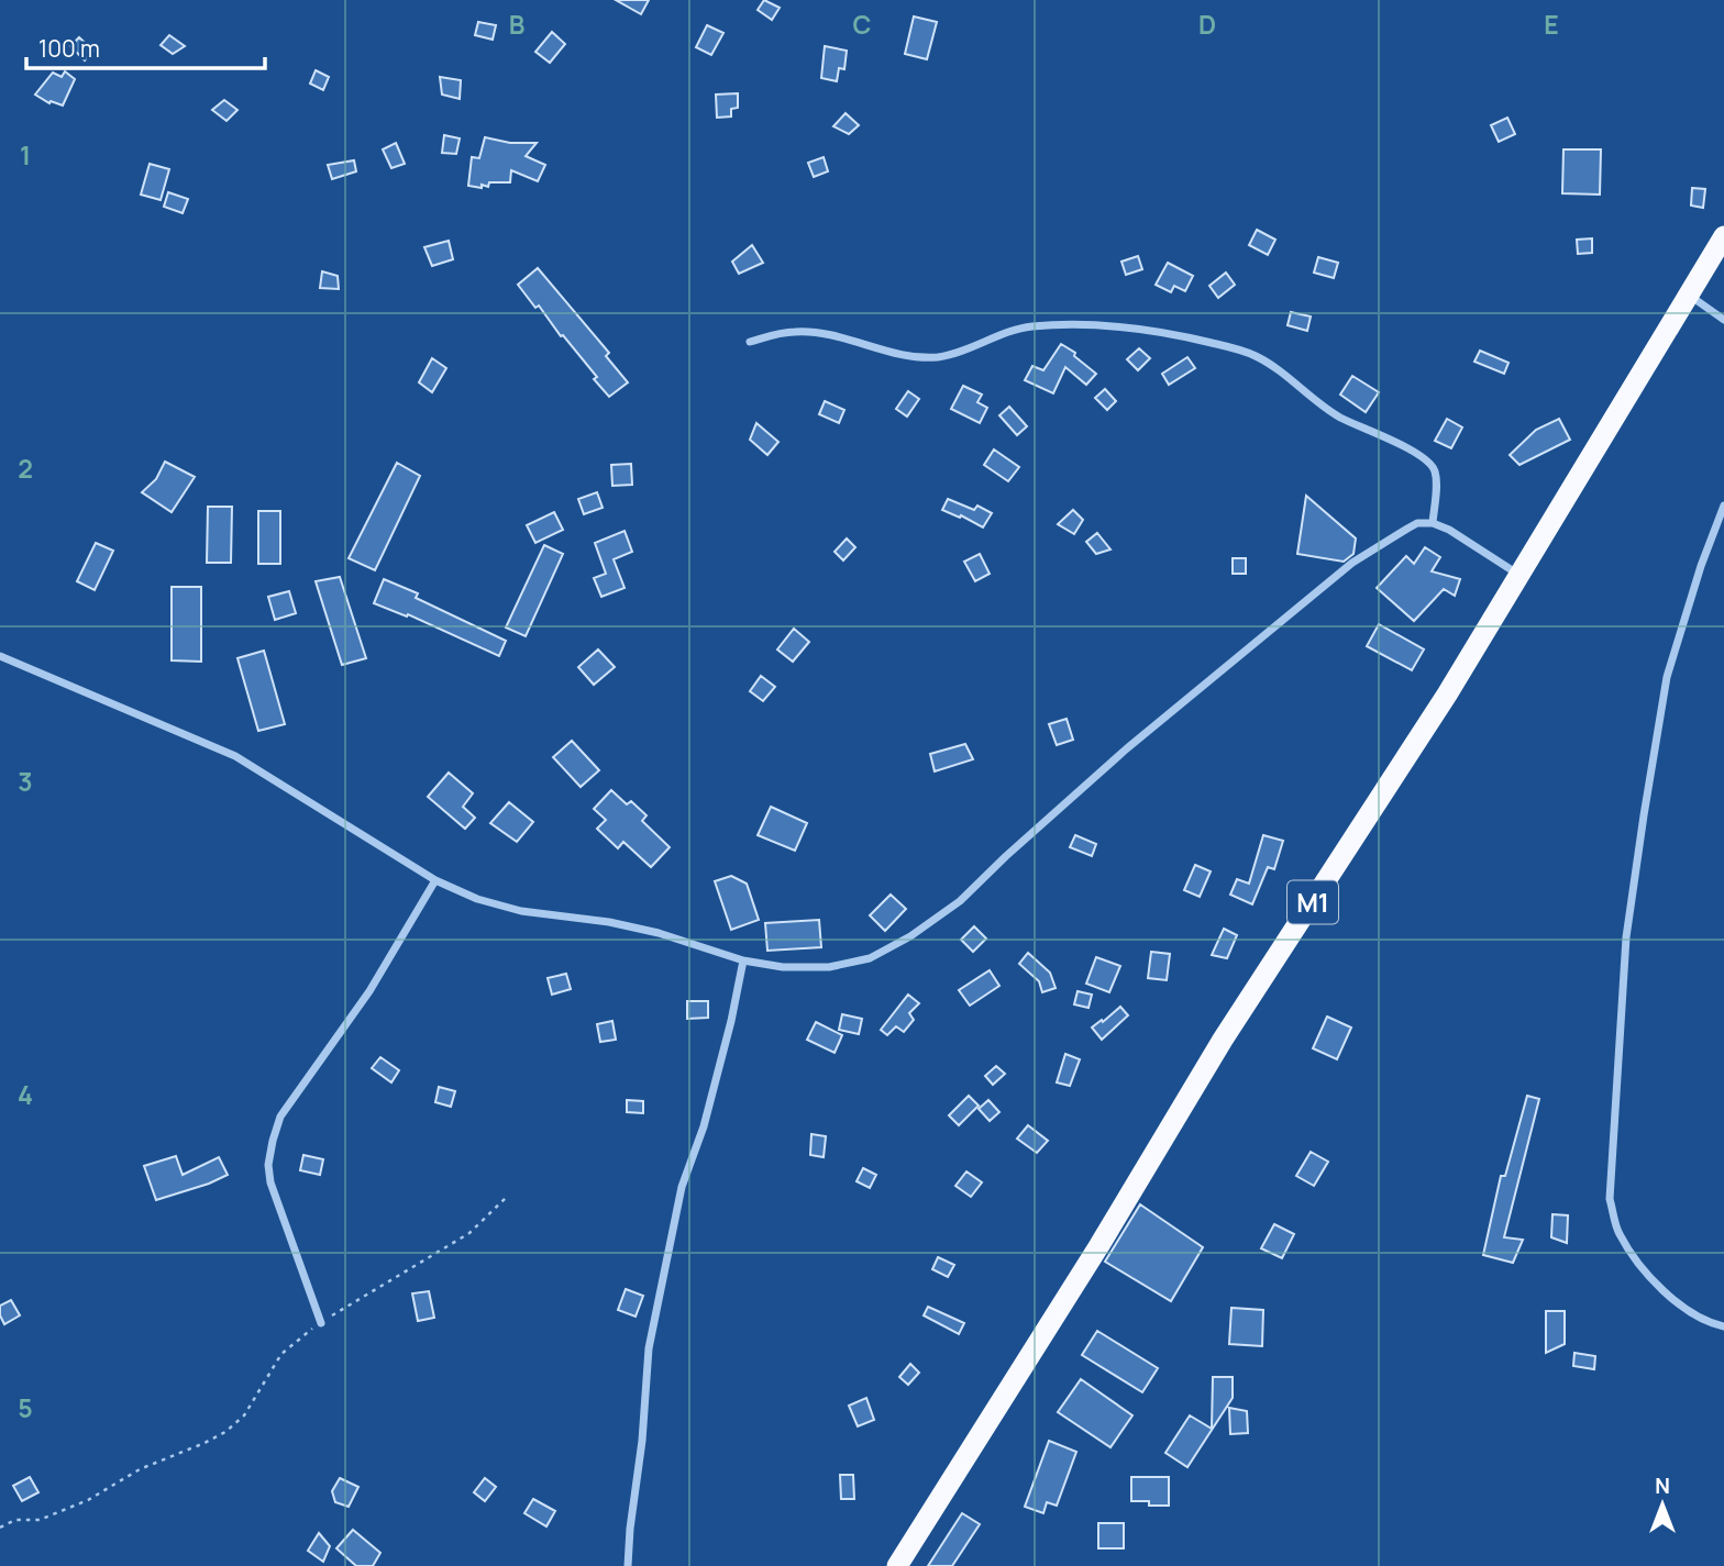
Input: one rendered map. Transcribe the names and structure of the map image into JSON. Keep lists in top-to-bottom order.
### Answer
{
  "streets": {
    "highway": ["M1"]
  },
  "scale_bar": "100 m",
  "north": "top",
  "grid": {
    "columns": [
      "B",
      "C",
      "D",
      "E"
    ],
    "rows": [
      "1",
      "2",
      "3",
      "4",
      "5"
    ]
  }
}
